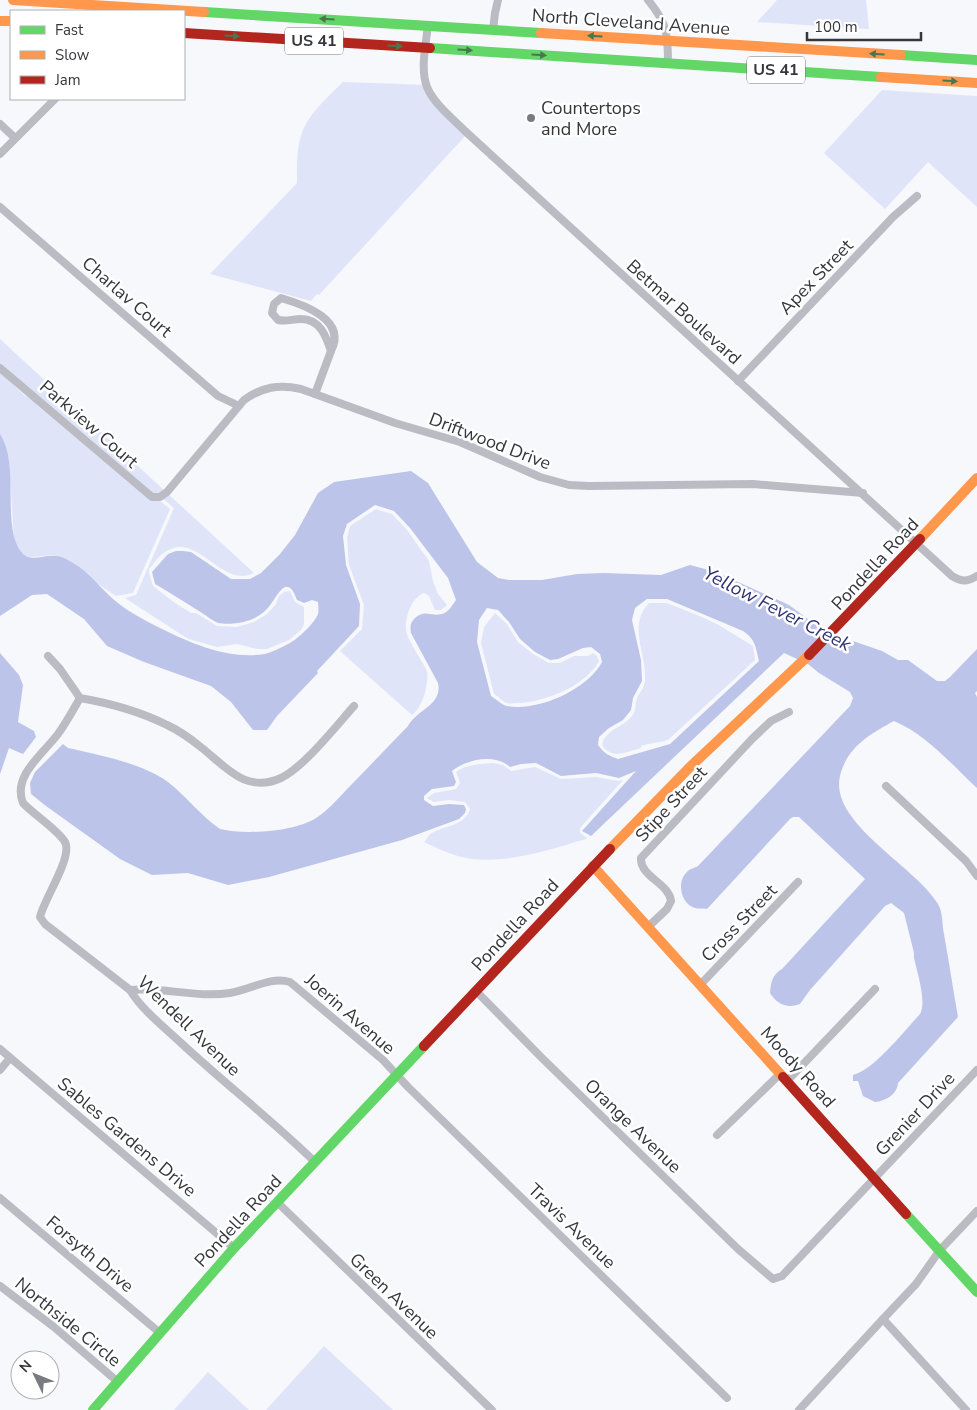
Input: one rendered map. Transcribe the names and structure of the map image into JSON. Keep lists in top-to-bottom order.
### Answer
{
  "streets": {
    "main road": [
      "North Cleveland Avenue",
      "US 41",
      "Pondella Road",
      "Moody Road"
    ],
    "street": [
      "Apex Street",
      "Charlav Court",
      "Betmar Boulevard",
      "Parkview Court",
      "Driftwood Drive",
      "Stipe Street",
      "Cross Street",
      "Joerin Avenue",
      "Wendell Avenue",
      "Grenier Drive",
      "Orange Avenue",
      "Sables Gardens Drive",
      "Travis Avenue",
      "Forsyth Drive",
      "Green Avenue",
      "Northside Circle"
    ]
  },
  "crossings": [
    ["North Cleveland Avenue", "Betmar Boulevard"],
    ["Apex Street", "Betmar Boulevard"],
    ["Charlav Court", "Driftwood Drive"],
    ["Betmar Boulevard", "Driftwood Drive"],
    ["Betmar Boulevard", "Pondella Road"],
    ["Parkview Court", "Driftwood Drive"],
    ["Pondella Road", "Joerin Avenue"],
    ["Pondella Road", "Wendell Avenue"],
    ["Pondella Road", "Moody Road"],
    ["Pondella Road", "Orange Avenue"],
    ["Pondella Road", "Sables Gardens Drive"],
    ["Pondella Road", "Travis Avenue"],
    ["Pondella Road", "Forsyth Drive"],
    ["Pondella Road", "Green Avenue"],
    ["Pondella Road", "Northside Circle"],
    ["Stipe Street", "Moody Road"],
    ["Cross Street", "Moody Road"],
    ["Joerin Avenue", "Wendell Avenue"],
    ["Joerin Avenue", "Travis Avenue"],
    ["Moody Road", "Grenier Drive"],
    ["Grenier Drive", "Orange Avenue"]
  ],
  "water": ["Yellow Fever Creek"],
  "places": ["Countertops and More"],
  "legend": ["Fast", "Slow", "Jam"],
  "scale_bar": "100 m",
  "north": "top left"
}
